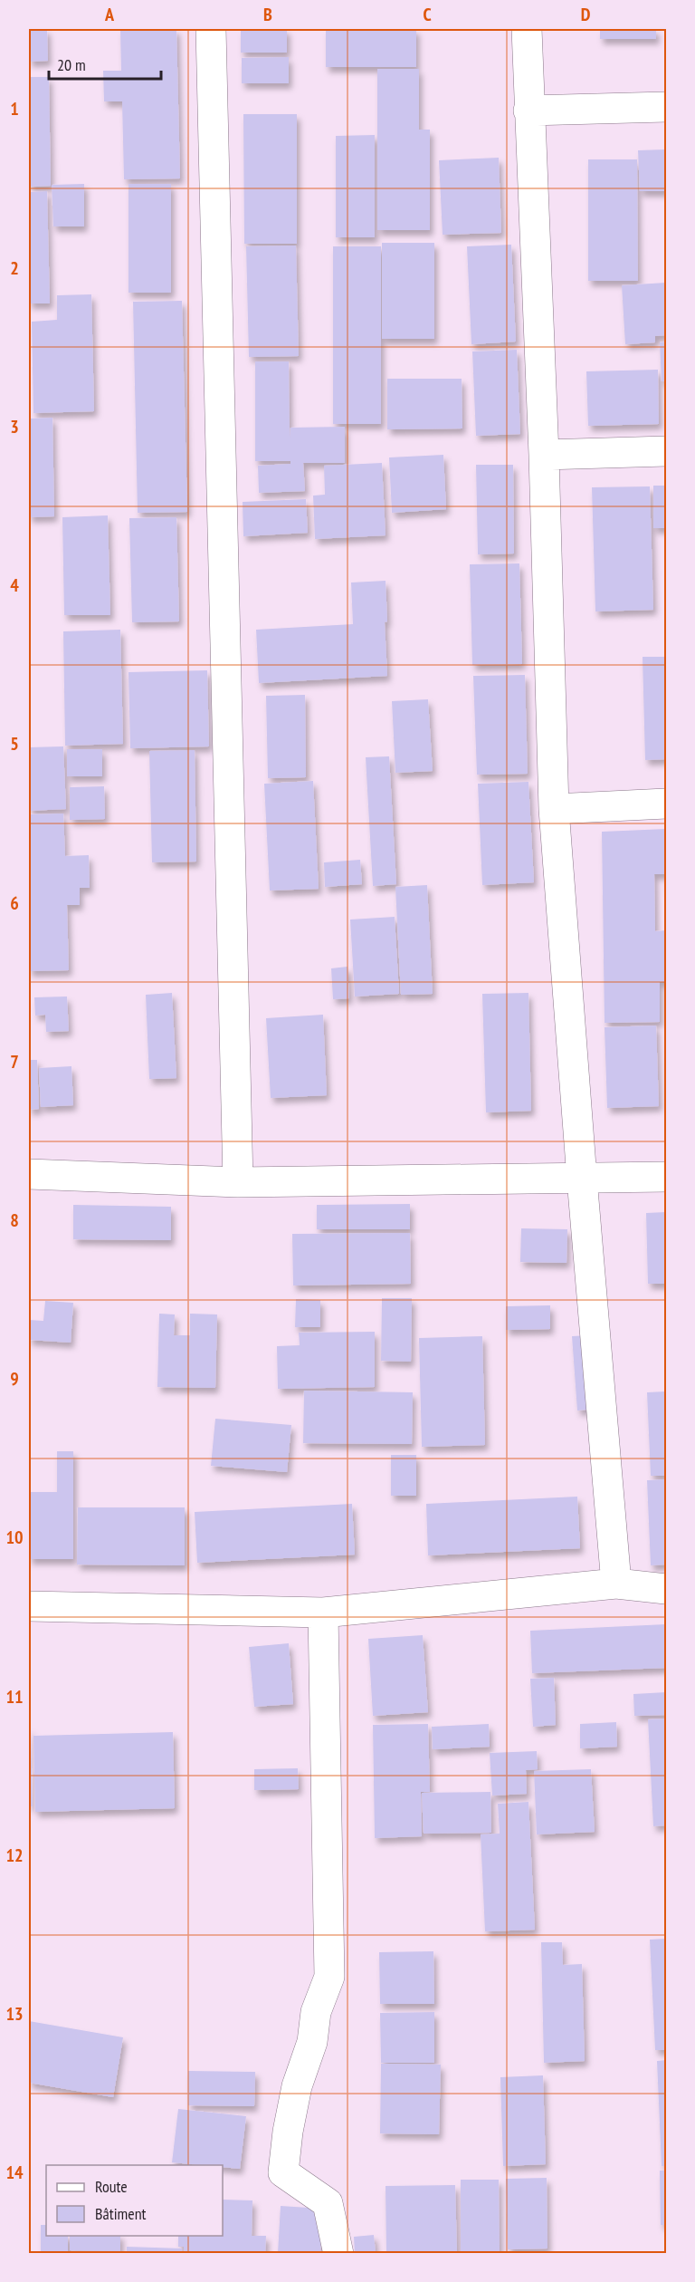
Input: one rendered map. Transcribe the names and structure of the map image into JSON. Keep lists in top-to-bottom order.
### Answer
{
  "legend": ["Route", "Bâtiment"],
  "scale_bar": "20 m",
  "grid": {
    "columns": [
      "A",
      "B",
      "C",
      "D"
    ],
    "rows": [
      "1",
      "2",
      "3",
      "4",
      "5",
      "6",
      "7",
      "8",
      "9",
      "10",
      "11",
      "12",
      "13",
      "14"
    ]
  }
}
